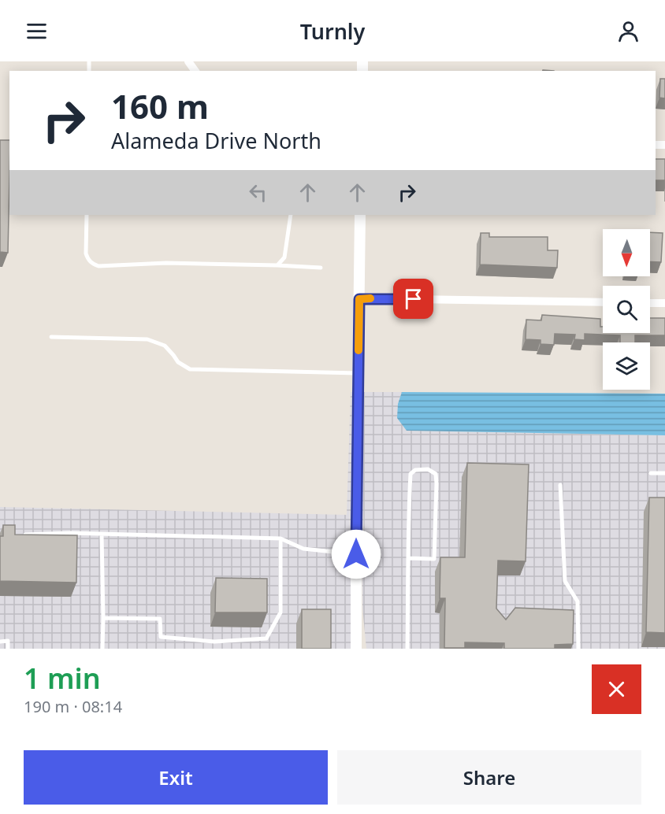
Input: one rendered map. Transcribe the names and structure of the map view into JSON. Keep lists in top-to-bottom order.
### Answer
{
  "north": "bottom",
  "page": {
    "header": "Turnly",
    "turn": ["160 m", "Alameda Drive North"],
    "heading": ["1 min", "190 m · 08:14"],
    "buttons": ["Exit", "Share"]
  }
}
